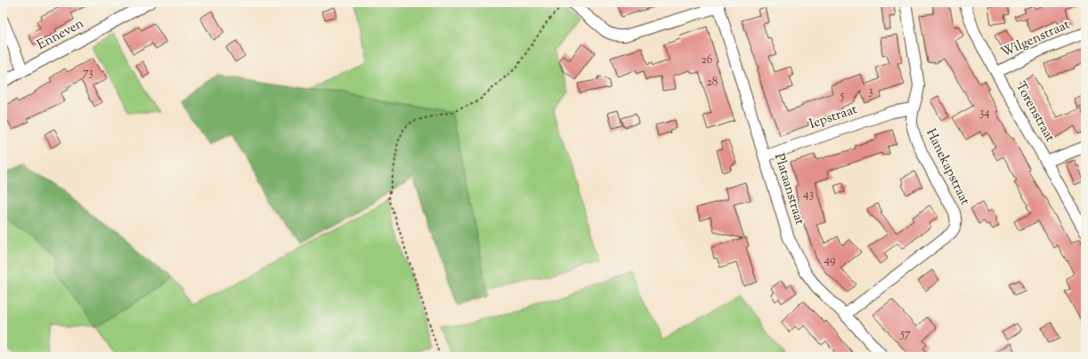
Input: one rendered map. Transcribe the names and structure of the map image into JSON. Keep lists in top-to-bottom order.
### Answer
{
  "streets": {
    "street": [
      "Enneven",
      "Wilgenstraat",
      "Torenstraat",
      "Iepstraat",
      "Hanekapstraat",
      "Plataanstraat"
    ]
  },
  "crossings": [
    ["Wilgenstraat", "Torenstraat"],
    ["Iepstraat", "Hanekapstraat"],
    ["Iepstraat", "Plataanstraat"],
    ["Hanekapstraat", "Plataanstraat"]
  ],
  "house_numbers": [
    "26",
    "73",
    "28",
    "3",
    "5",
    "34",
    "43",
    "49",
    "57"
  ]
}
